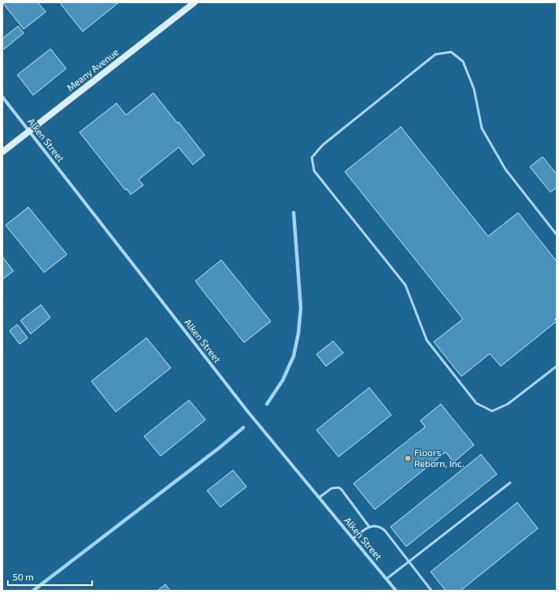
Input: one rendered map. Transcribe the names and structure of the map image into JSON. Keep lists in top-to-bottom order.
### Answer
{
  "streets": {
    "street": ["Meany Avenue", "Alken Street"]
  },
  "crossings": [
    ["Meany Avenue", "Alken Street"]
  ],
  "places": ["Floors Reborn, Inc."],
  "scale_bar": "50 m"
}
